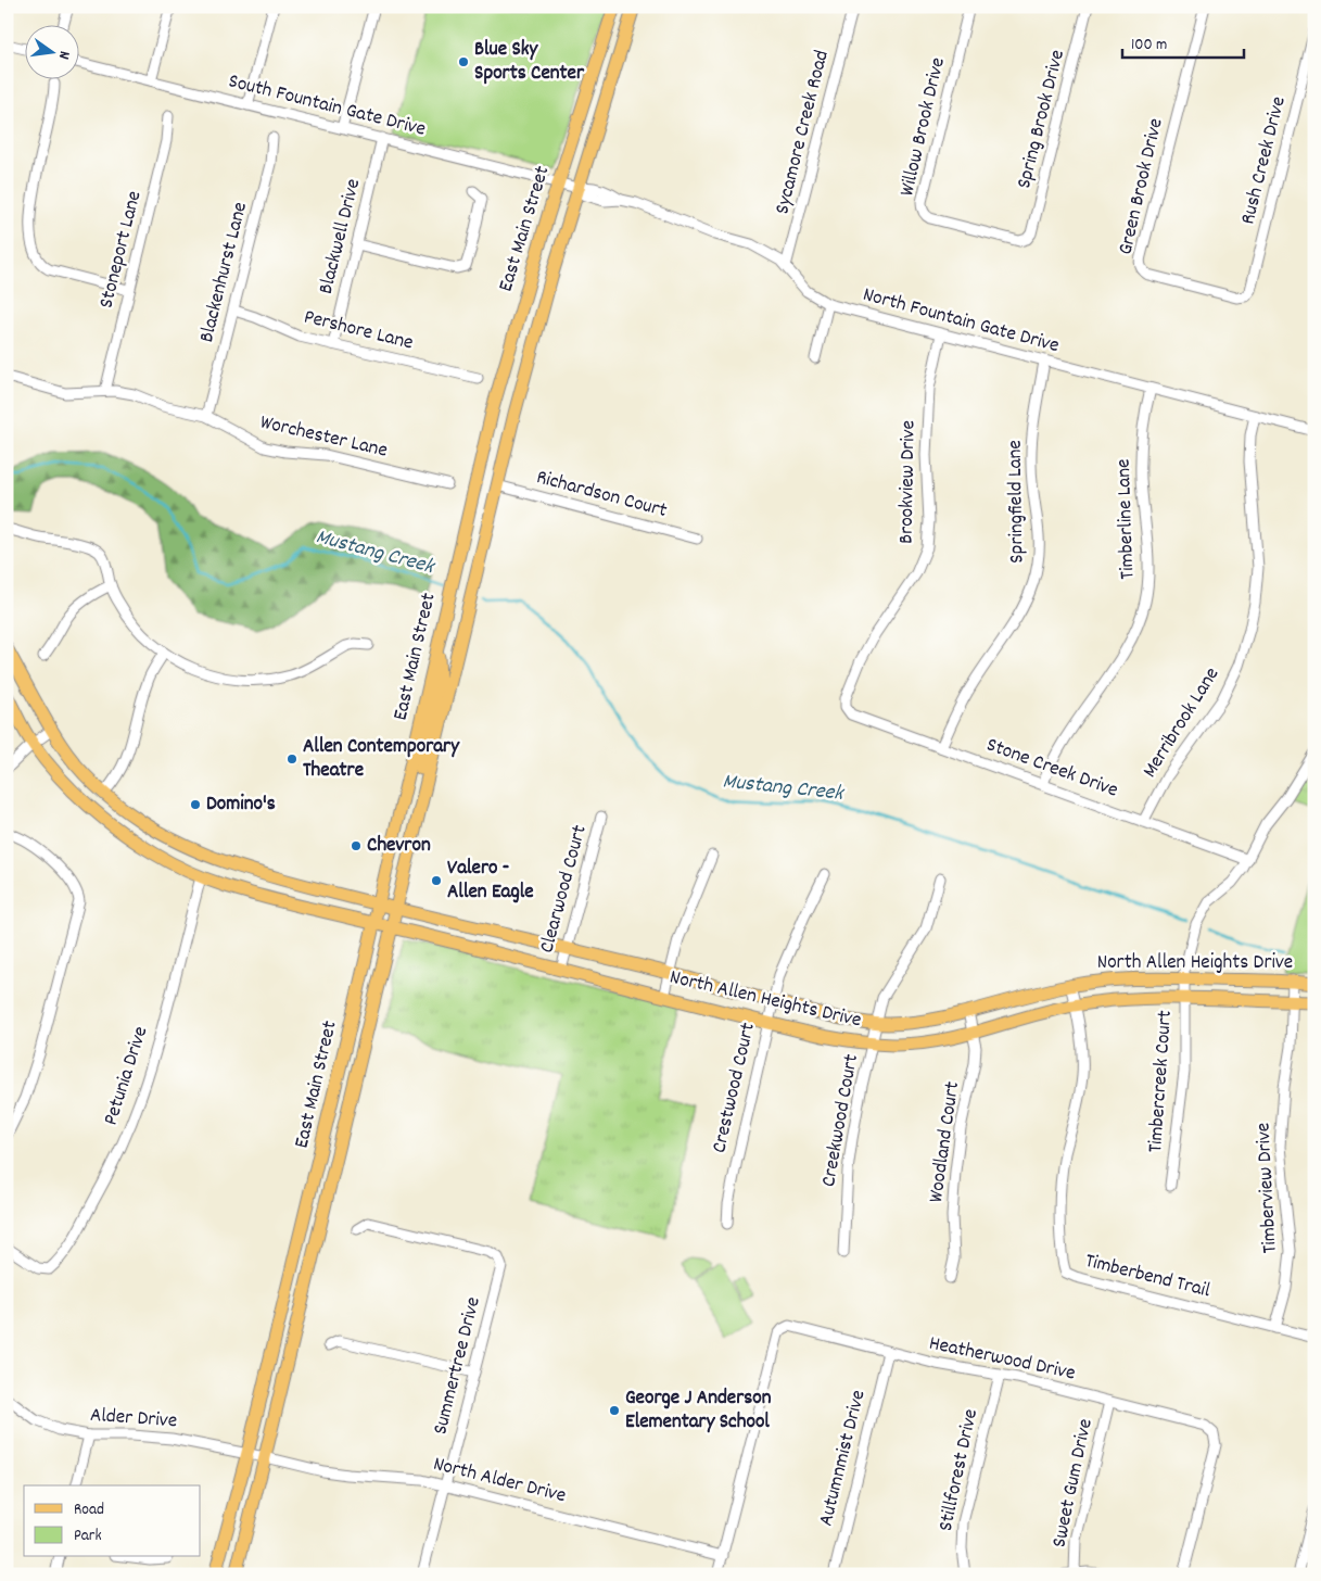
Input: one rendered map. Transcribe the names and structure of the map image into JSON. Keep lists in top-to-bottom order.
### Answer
{
  "streets": {
    "main road": ["East Main Street", "North Allen Heights Drive"],
    "street": [
      "South Fountain Gate Drive",
      "Spring Brook Drive",
      "Willow Brook Drive",
      "Sycamore Creek Road",
      "Rush Creek Drive",
      "Green Brook Drive",
      "Blackwell Drive",
      "Stoneport Lane",
      "Blackenhurst Lane",
      "North Fountain Gate Drive",
      "Pershore Lane",
      "Worchester Lane",
      "Brookview Drive",
      "Richardson Court",
      "Springfield Lane",
      "Timberline Lane",
      "Merribrook Lane",
      "Stone Creek Drive",
      "Clearwood Court",
      "Petunia Drive",
      "Timbercreek Court",
      "Crestwood Court",
      "Creekwood Court",
      "Woodland Court",
      "Timberview Drive",
      "Timberbend Trail",
      "Heatherwood Drive",
      "Summertree Drive",
      "Alder Drive",
      "Autumnmist Drive",
      "Stillforest Drive",
      "North Alder Drive",
      "Sweet Gum Drive"
    ]
  },
  "crossings": [
    ["South Fountain Gate Drive", "East Main Street"],
    ["South Fountain Gate Drive", "Blackwell Drive"],
    ["South Fountain Gate Drive", "North Fountain Gate Drive"],
    ["Spring Brook Drive", "Willow Brook Drive"],
    ["Sycamore Creek Road", "North Fountain Gate Drive"],
    ["Rush Creek Drive", "Green Brook Drive"],
    ["East Main Street", "North Fountain Gate Drive"],
    ["East Main Street", "Richardson Court"],
    ["East Main Street", "North Allen Heights Drive"],
    ["East Main Street", "Alder Drive"],
    ["East Main Street", "North Alder Drive"],
    ["Blackwell Drive", "Pershore Lane"],
    ["Stoneport Lane", "Worchester Lane"],
    ["Blackenhurst Lane", "Pershore Lane"],
    ["Blackenhurst Lane", "Worchester Lane"],
    ["North Fountain Gate Drive", "Brookview Drive"],
    ["North Fountain Gate Drive", "Springfield Lane"],
    ["North Fountain Gate Drive", "Timberline Lane"],
    ["North Fountain Gate Drive", "Merribrook Lane"],
    ["Brookview Drive", "Stone Creek Drive"],
    ["Springfield Lane", "Stone Creek Drive"],
    ["Timberline Lane", "Stone Creek Drive"],
    ["Merribrook Lane", "Stone Creek Drive"],
    ["Stone Creek Drive", "Timbercreek Court"],
    ["Clearwood Court", "North Allen Heights Drive"],
    ["North Allen Heights Drive", "Petunia Drive"],
    ["North Allen Heights Drive", "Timbercreek Court"],
    ["North Allen Heights Drive", "Crestwood Court"],
    ["North Allen Heights Drive", "Creekwood Court"],
    ["North Allen Heights Drive", "Woodland Court"],
    ["North Allen Heights Drive", "Timberview Drive"],
    ["North Allen Heights Drive", "Timberbend Trail"],
    ["Timberview Drive", "Timberbend Trail"],
    ["Heatherwood Drive", "Autumnmist Drive"],
    ["Heatherwood Drive", "Stillforest Drive"],
    ["Heatherwood Drive", "North Alder Drive"],
    ["Heatherwood Drive", "Sweet Gum Drive"],
    ["Summertree Drive", "North Alder Drive"],
    ["Alder Drive", "North Alder Drive"]
  ],
  "water": ["Mustang Creek"],
  "places": [
    "Blue Sky Sports Center",
    "Allen Contemporary Theatre",
    "Domino's",
    "Chevron",
    "Valero - Allen Eagle",
    "George J Anderson Elementary School"
  ],
  "legend": ["Road", "Park"],
  "scale_bar": "100 m",
  "north": "right"
}
